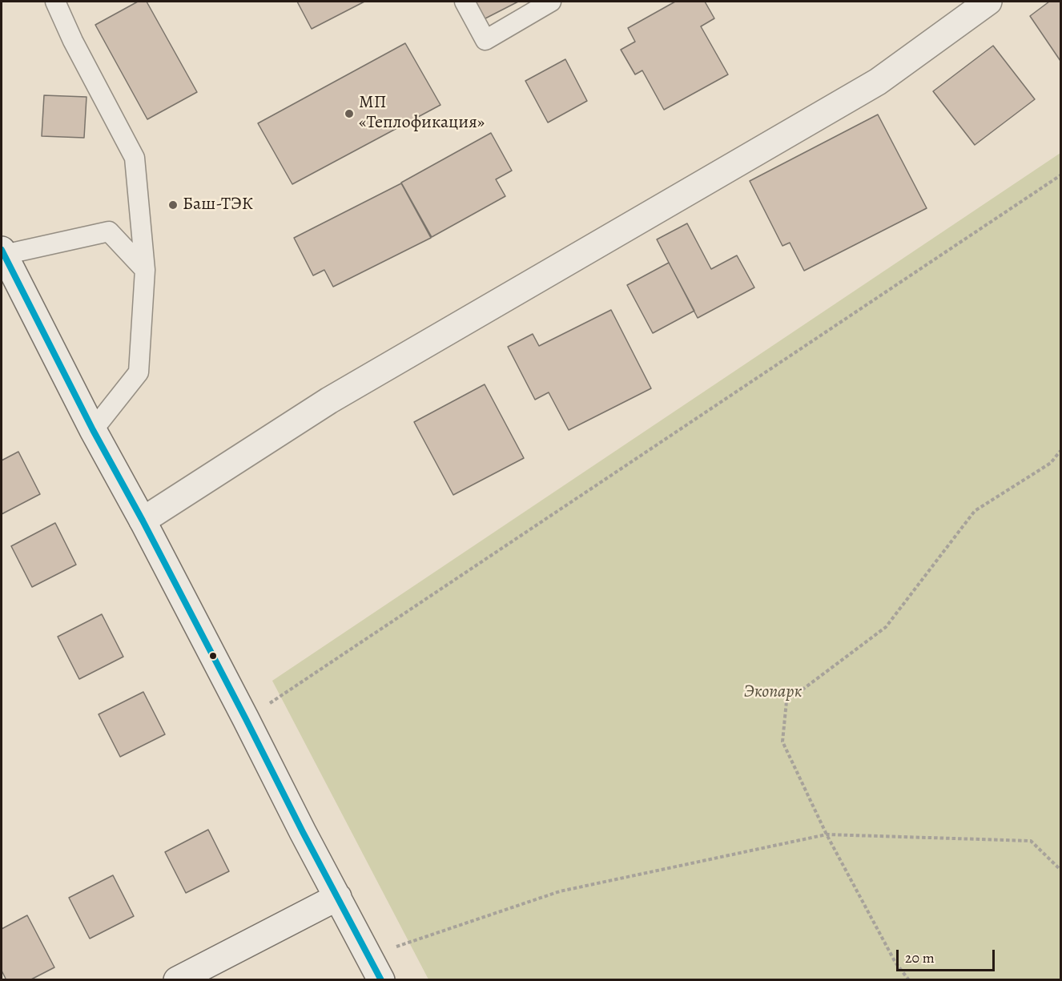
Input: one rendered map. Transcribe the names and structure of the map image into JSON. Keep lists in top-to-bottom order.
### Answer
{
  "parks": ["Экопарк"],
  "places": ["МП «Теплофикация»", "Баш-ТЭК"],
  "scale_bar": "20 m"
}
